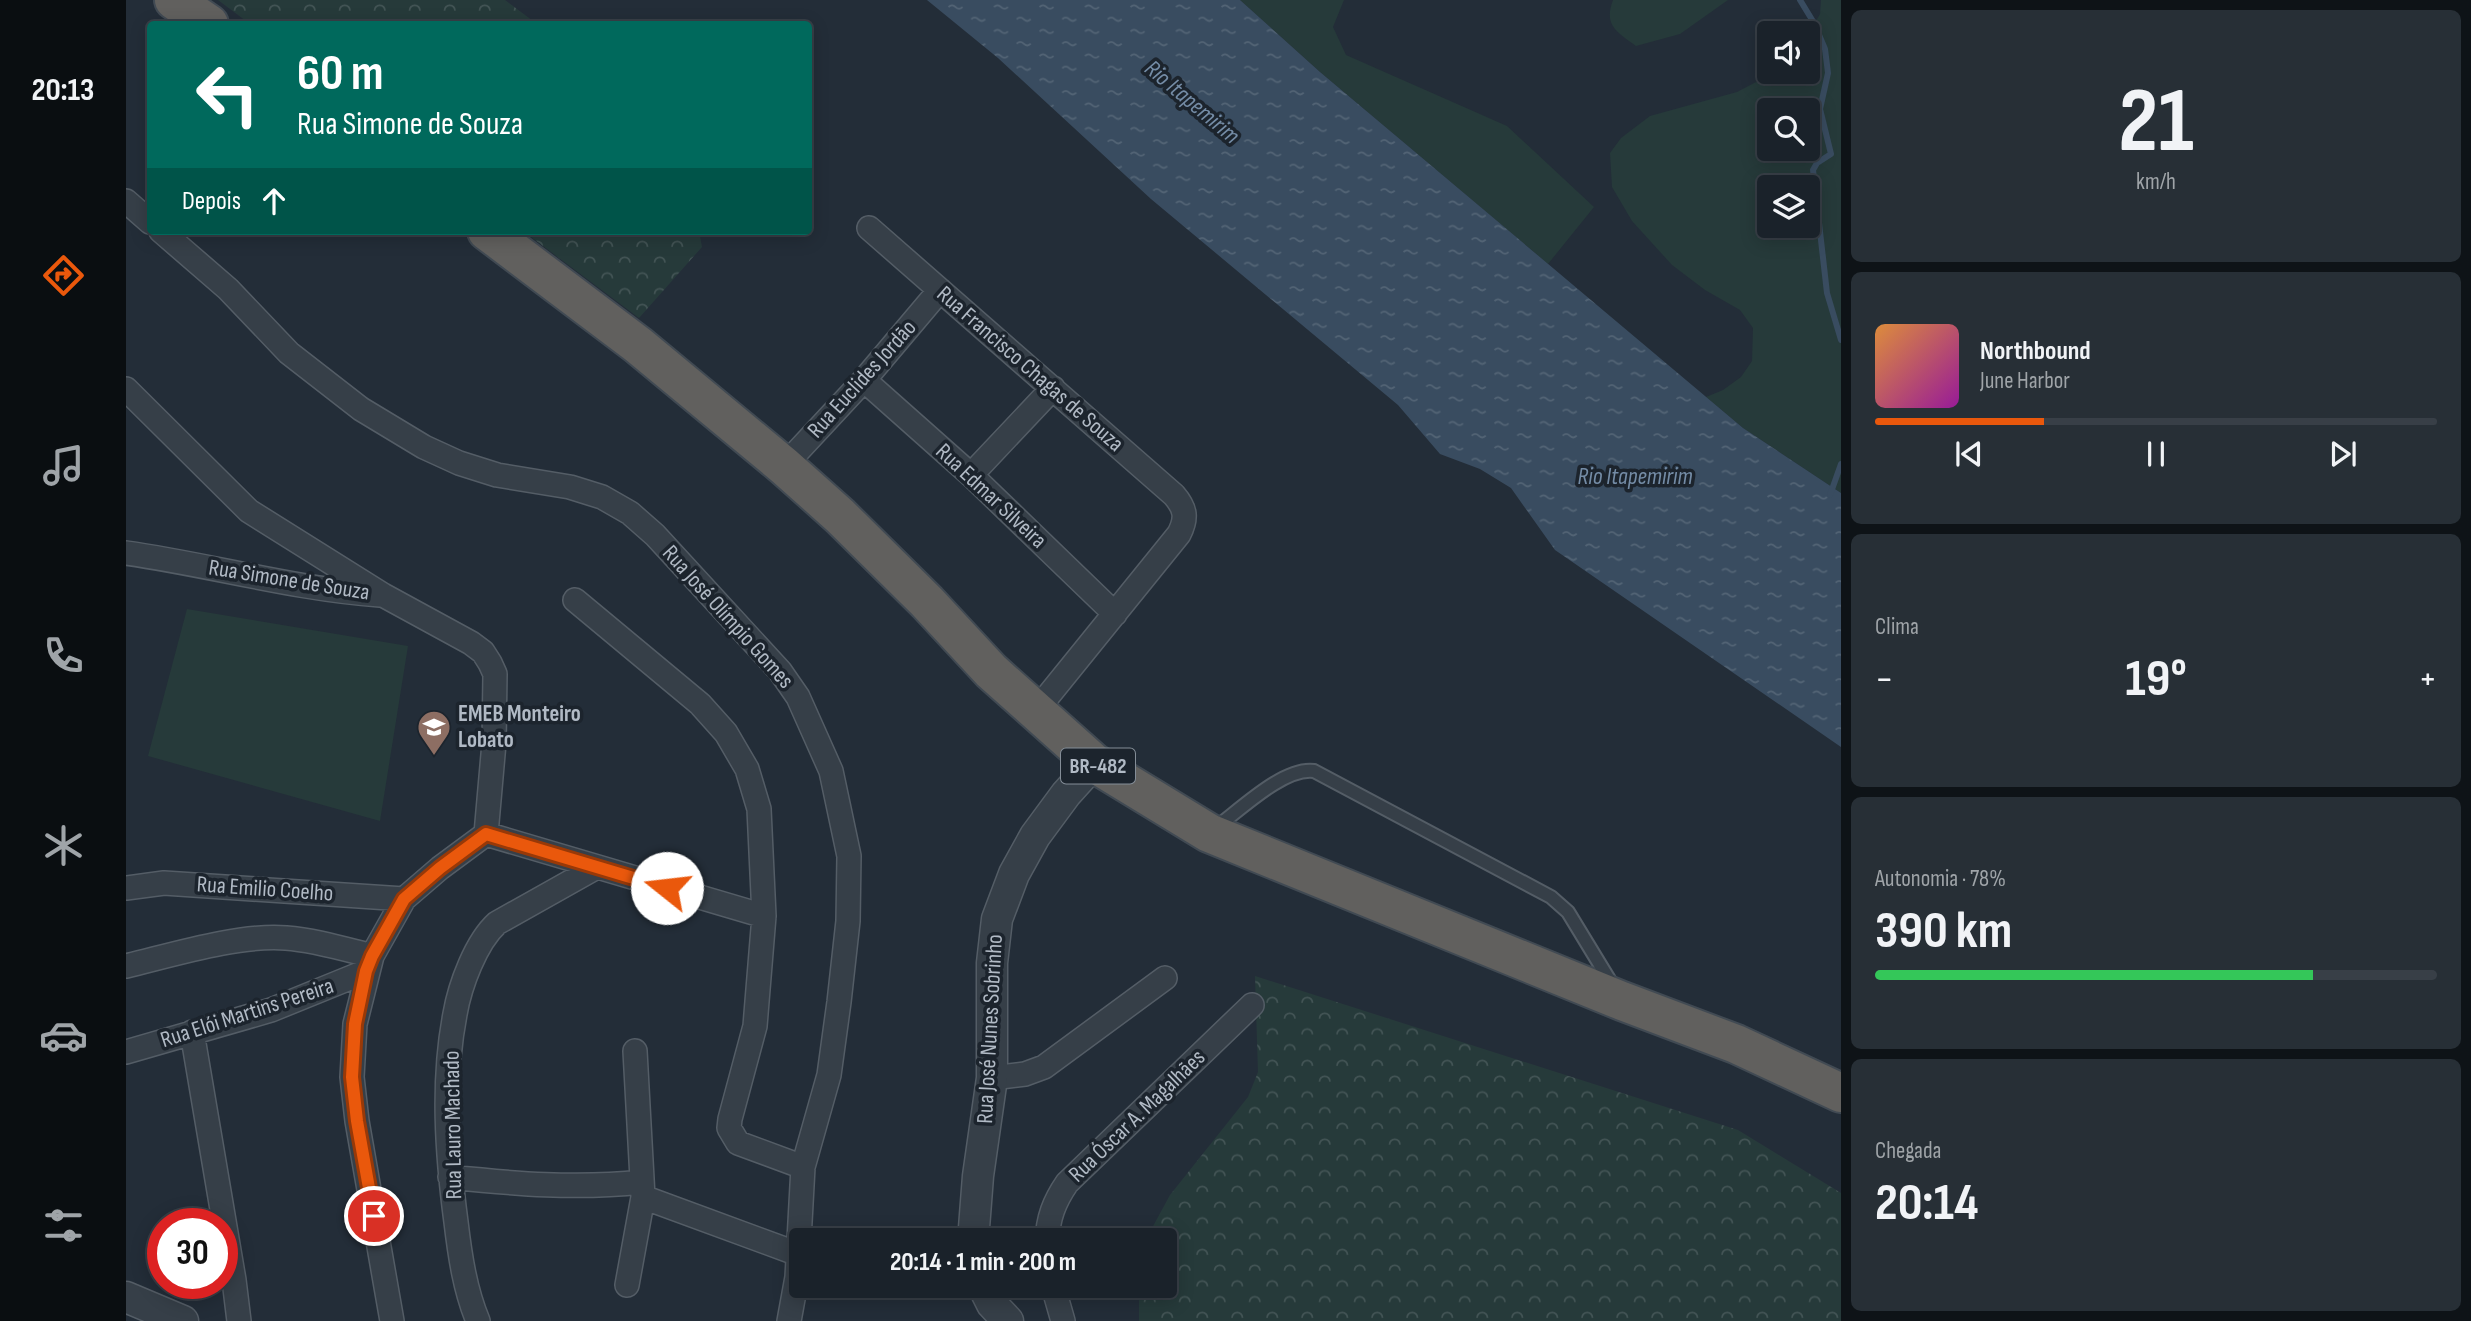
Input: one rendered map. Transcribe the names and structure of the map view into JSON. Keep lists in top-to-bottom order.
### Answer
{
  "streets": {
    "highway": ["BR-482"],
    "street": [
      "Rua Francisco Chagas de Souza",
      "Rua Euclides Jordão",
      "Rua Edmar Silveira",
      "Rua Simone de Souza",
      "Rua José Olímpio Gomes",
      "Rua Emilio Coelho",
      "Rua Elói Martins Pereira",
      "Rua José Nunes Sobrinho",
      "Rua Óscar A. Magalhães",
      "Rua Lauro Machado"
    ]
  },
  "crossings": [
    ["Rua Francisco Chagas de Souza", "Rua Euclides Jordão"],
    ["Rua Francisco Chagas de Souza", "Rua Edmar Silveira"],
    ["Rua Euclides Jordão", "Rua Edmar Silveira"],
    ["Rua Euclides Jordão", "BR-482"],
    ["BR-482", "Rua José Nunes Sobrinho"]
  ],
  "water": ["Rio Itapemirim"],
  "places": {
    "school or university": ["EMEB Monteiro Lobato"]
  },
  "page": {
    "tabs": "20:13",
    "tile": [
      ["21", "km/h"],
      "Clima",
      ["Autonomia · 78%", "390 km"],
      ["Chegada", "20:14"]
    ],
    "turn": ["60 m", "Rua Simone de Souza"],
    "then": "Depois",
    "song": ["Northbound", "June Harbor"],
    "heat": ["−", "19°", "+"],
    "limit": "30",
    "trip": "20:14 · 1 min · 200 m"
  }
}
